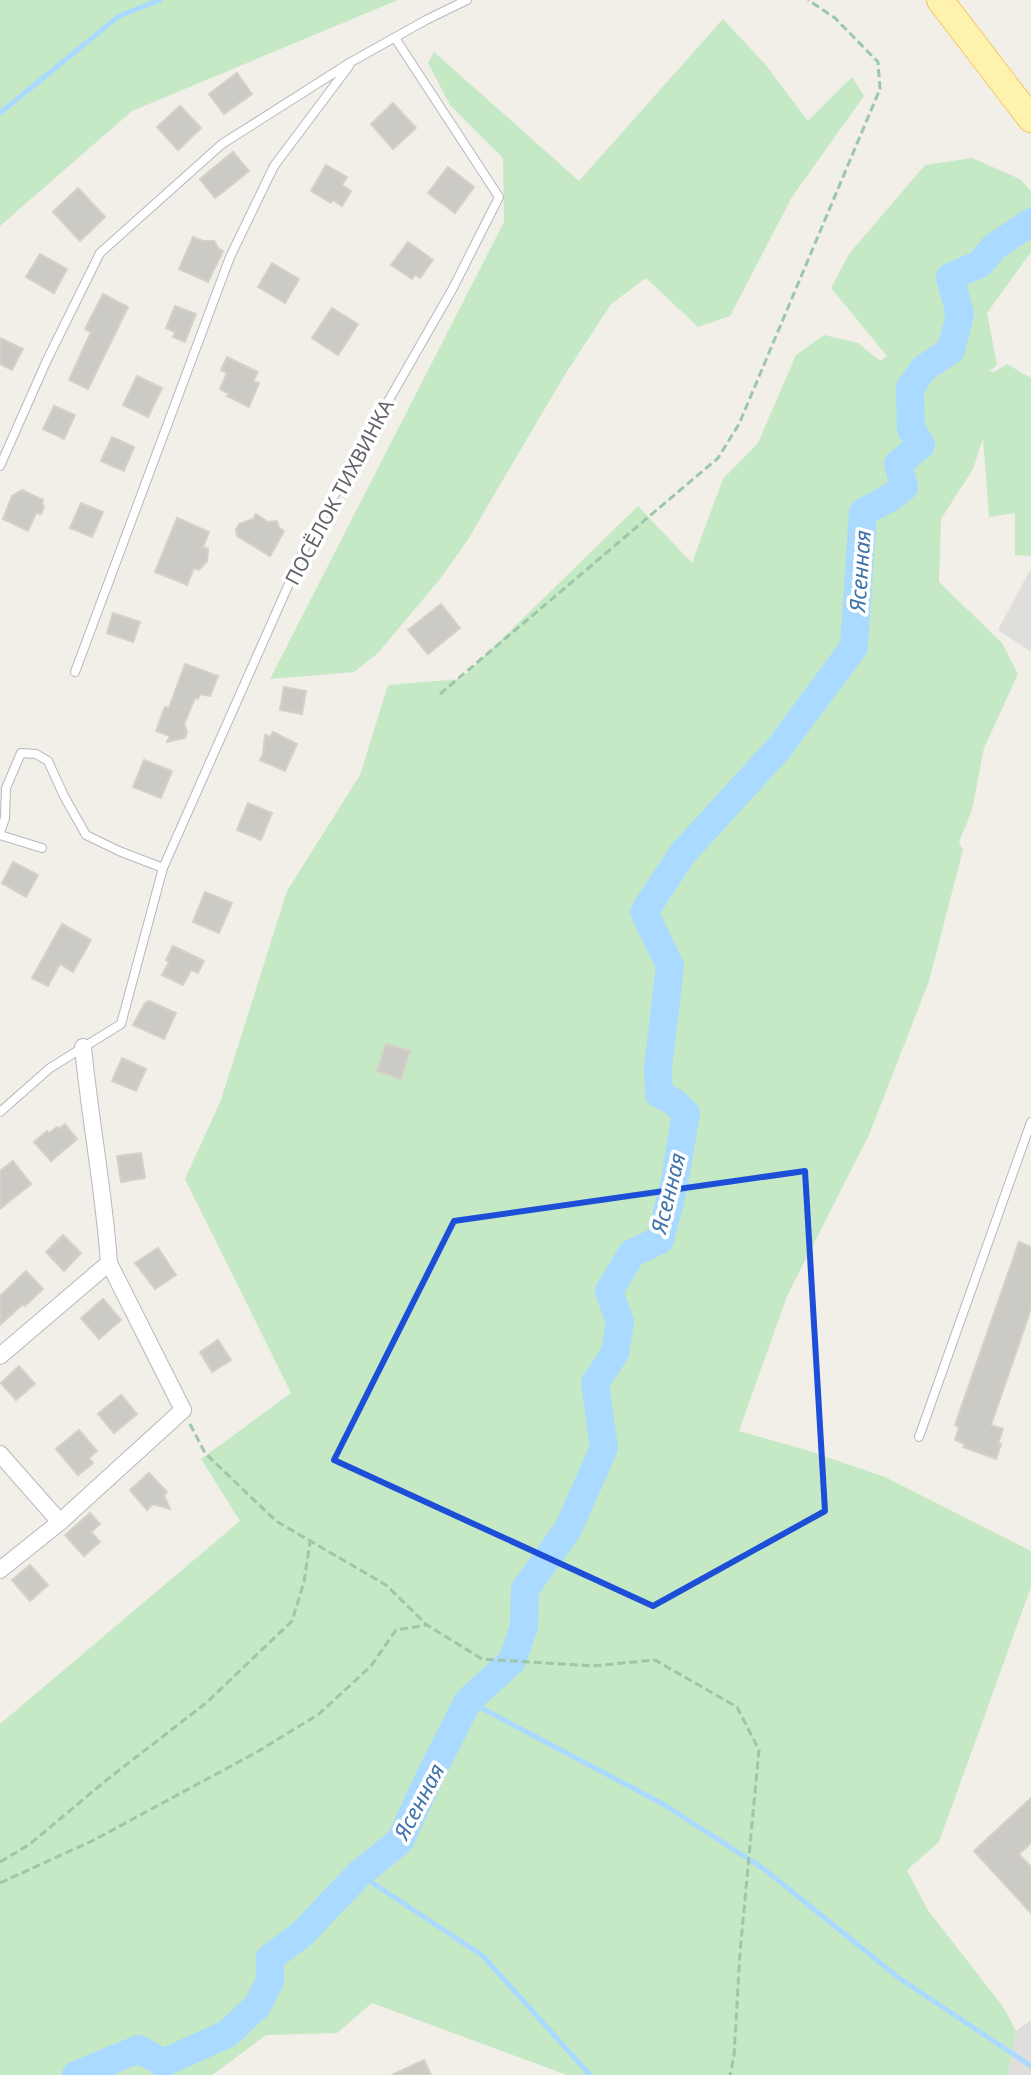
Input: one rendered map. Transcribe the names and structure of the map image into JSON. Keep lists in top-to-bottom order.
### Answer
{
  "streets": {
    "lane": ["ПОСЁЛОК ТИХВИНКА"]
  },
  "water": ["Ясенная"]
}
